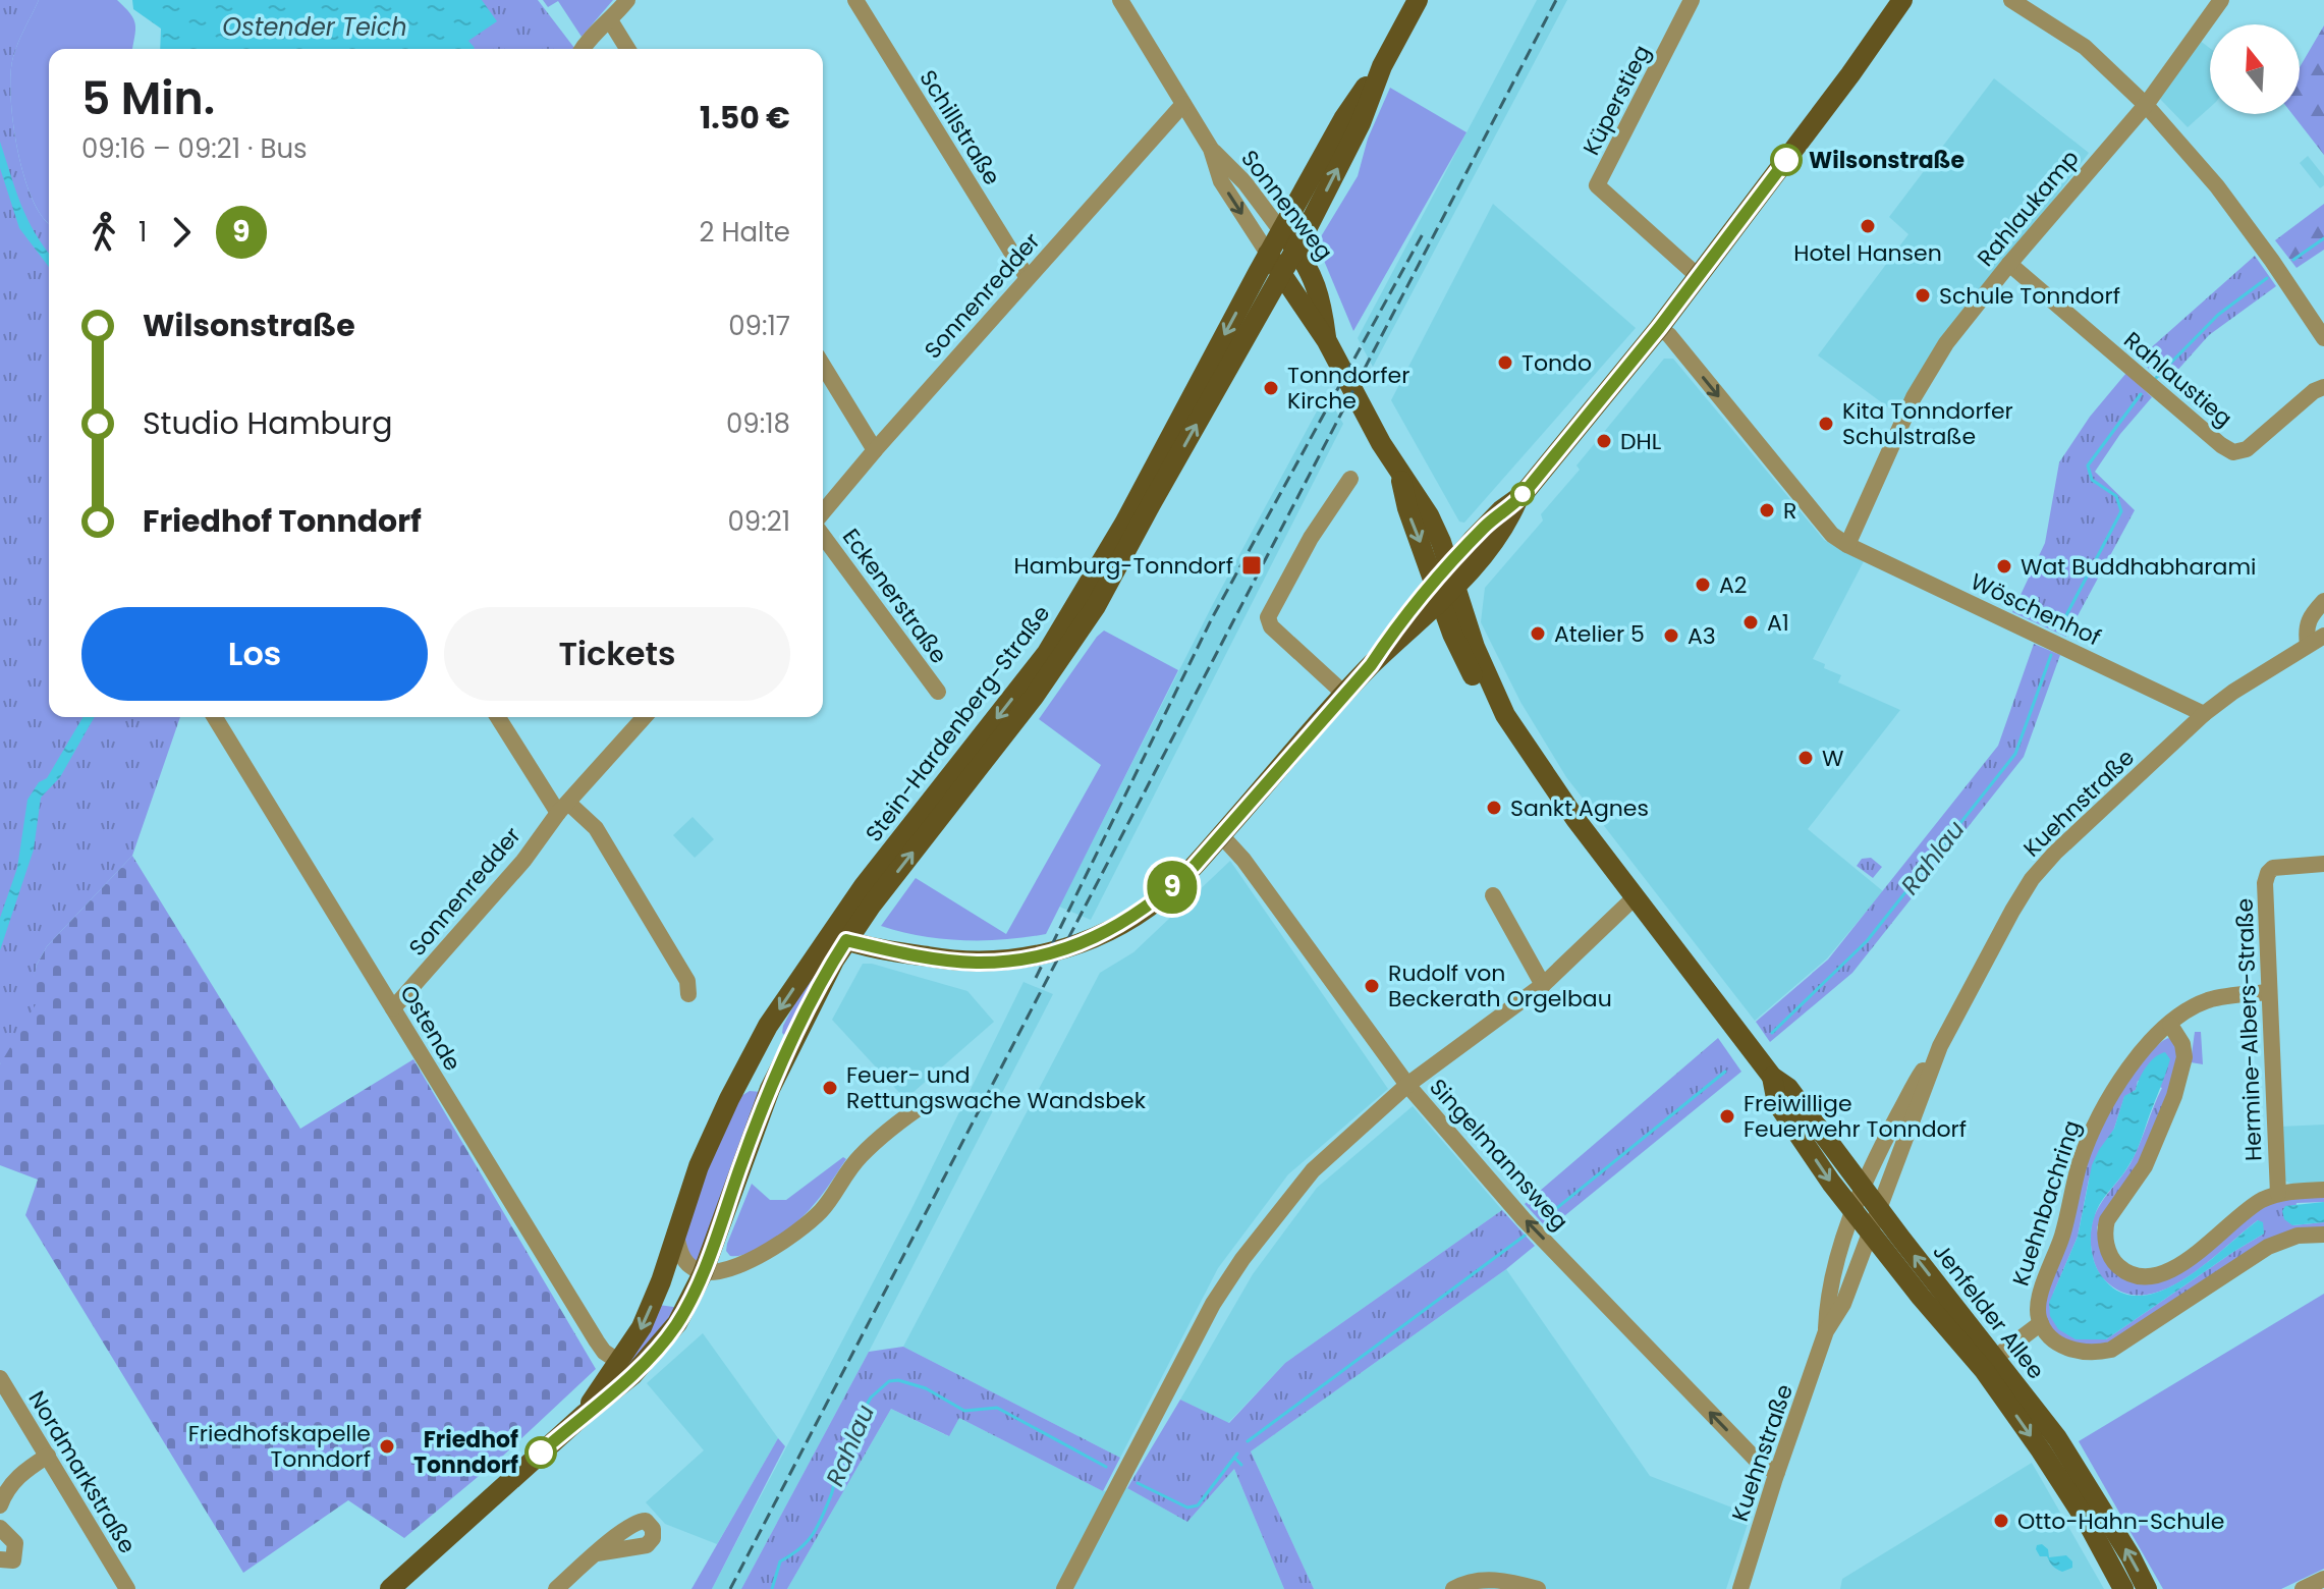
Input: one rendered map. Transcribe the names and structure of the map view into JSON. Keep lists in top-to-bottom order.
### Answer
{
  "streets": {
    "main road": ["Sonnenweg", "Stein-Hardenberg-Straße", "Jenfelder Allee"],
    "street": [
      "Küperstieg",
      "Schillstraße",
      "Rahlaukamp",
      "Sonnenredder",
      "Rahlaustieg",
      "Eckenerstraße",
      "Wöschenhof",
      "Kuehnstraße",
      "Ostende",
      "Hermine-Albers-Straße",
      "Singelmannsweg",
      "Kuehnbachring",
      "Nordmarkstraße"
    ]
  },
  "crossings": [
    ["Schillstraße", "Sonnenredder"],
    ["Sonnenweg", "Sonnenredder"],
    ["Sonnenweg", "Stein-Hardenberg-Straße"],
    ["Sonnenweg", "Jenfelder Allee"],
    ["Rahlaukamp", "Rahlaustieg"],
    ["Rahlaukamp", "Wöschenhof"],
    ["Sonnenredder", "Ostende"],
    ["Wöschenhof", "Kuehnstraße"],
    ["Stein-Hardenberg-Straße", "Ostende"],
    ["Kuehnstraße", "Singelmannsweg"],
    ["Kuehnstraße", "Jenfelder Allee"],
    ["Hermine-Albers-Straße", "Kuehnbachring"]
  ],
  "one_way": ["Wöschenhof", "Singelmannsweg"],
  "water": ["Ostender Teich", "Rahlau"],
  "places": {
    "other": [
      "Wilsonstraße",
      "Hotel Hansen",
      "Schule Tonndorf",
      "Tondo",
      "Tonndorfer Kirche",
      "Kita Tonndorfer Schulstraße",
      "DHL",
      "R",
      "Wat Buddhabharami",
      "A2",
      "A1",
      "Atelier 5",
      "A3",
      "W",
      "Sankt Agnes",
      "Rudolf von Beckerath Orgelbau",
      "Feuer- und Rettungswache Wandsbek",
      "Freiwillige Feuerwehr Tonndorf",
      "Friedhofskapelle Tonndorf",
      "Friedhof Tonndorf",
      "Otto-Hahn-Schule"
    ],
    "transit": ["Hamburg-Tonndorf"]
  },
  "lines": ["bus line 9"],
  "north": "top",
  "page": {
    "on_map": "9",
    "heading": ["5 Min.", "09:16 – 09:21 · Bus", "1.50 €"],
    "legs": ["1", "9", "2 Halte"],
    "list": [
      {
        "name": "Wilsonstraße",
        "value": "09:17"
      },
      {
        "name": "Studio Hamburg",
        "value": "09:18"
      },
      {
        "name": "Friedhof Tonndorf",
        "value": "09:21"
      }
    ],
    "buttons": ["Los", "Tickets"]
  }
}
